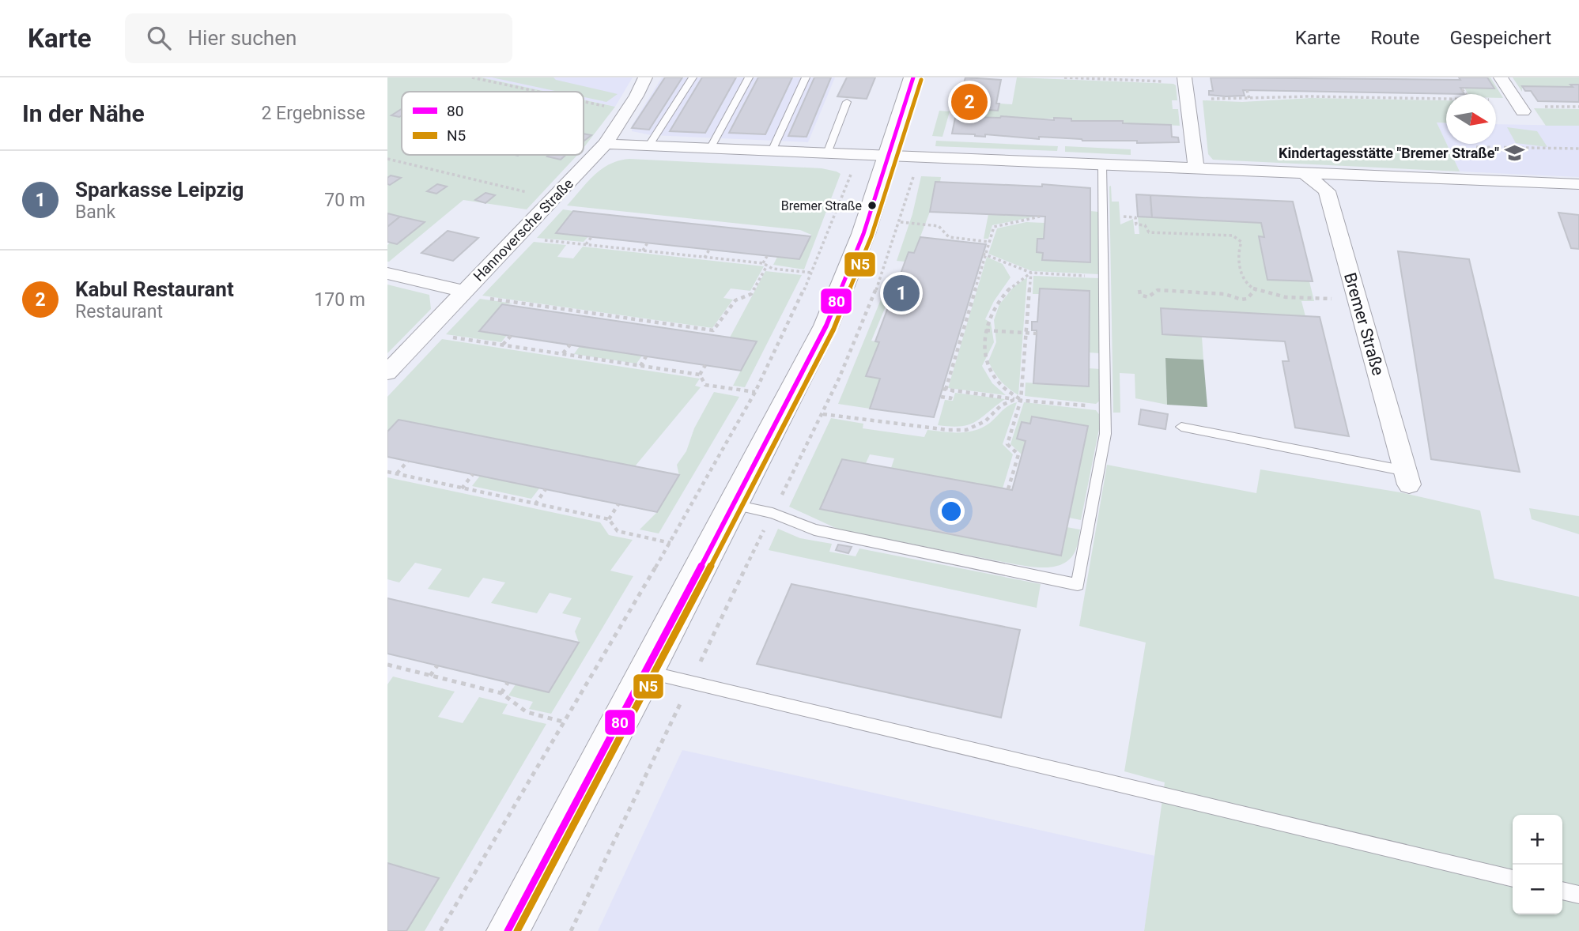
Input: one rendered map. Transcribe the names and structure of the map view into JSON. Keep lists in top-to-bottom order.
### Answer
{
  "streets": {
    "street": ["Hannoversche Straße", "Bremer Straße"]
  },
  "places": {
    "school or university": ["Kindertagesstätte \"Bremer Straße\""],
    "other": ["Bremer Straße"]
  },
  "lines": ["transit line 80", "transit line N5"],
  "legend": ["80", "N5"],
  "north": "right",
  "page": {
    "header": "Karte",
    "search": "Hier suchen",
    "nav": ["Karte", "Route", "Gespeichert"],
    "heading": ["In der Nähe", "2 Ergebnisse"],
    "pins": ["2", "1"],
    "list": [
      {
        "mark": "1",
        "name": "Sparkasse Leipzig",
        "note": "Bank",
        "value": "70 m"
      },
      {
        "mark": "2",
        "name": "Kabul Restaurant",
        "note": "Restaurant",
        "value": "170 m"
      }
    ],
    "map_buttons": ["+", "−"]
  }
}
